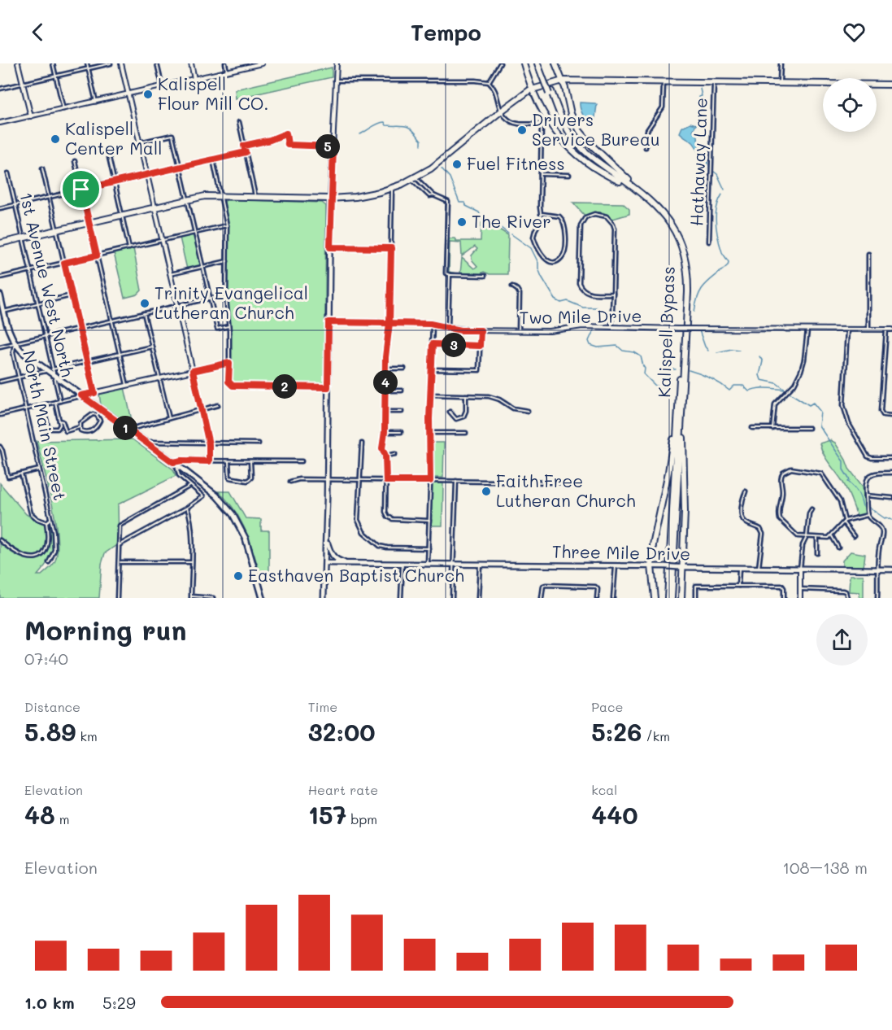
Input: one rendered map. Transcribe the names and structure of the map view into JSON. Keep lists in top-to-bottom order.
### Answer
{
  "streets": {
    "highway": ["Kalispell Bypass"],
    "main road": ["North Main Street", "Three Mile Drive"],
    "street": ["Hathaway Lane", "1st Avenue West North", "Two Mile Drive"]
  },
  "places": [
    "Kalispell Flour Mill CO.",
    "Drivers Service Bureau",
    "Kalispell Center Mall",
    "Fuel Fitness",
    "The River",
    "Trinity Evangelical Lutheran Church",
    "Faith Free Lutheran Church",
    "Easthaven Baptist Church"
  ],
  "page": {
    "header": "Tempo",
    "pins": [
      "5",
      "3",
      "4",
      "2",
      "1"
    ],
    "heading": ["Morning run", "07:40"],
    "stats": [
      ["Distance", "5.89 km"],
      ["Time", "32:00"],
      ["Pace", "5:26 /km"],
      ["Elevation", "48 m"],
      ["Heart rate", "157 bpm"],
      ["kcal", "440"]
    ],
    "chart": ["Elevation", "108–138 m"],
    "list": [
      {
        "name": "1.0 km",
        "note": "5:29"
      }
    ]
  }
}
